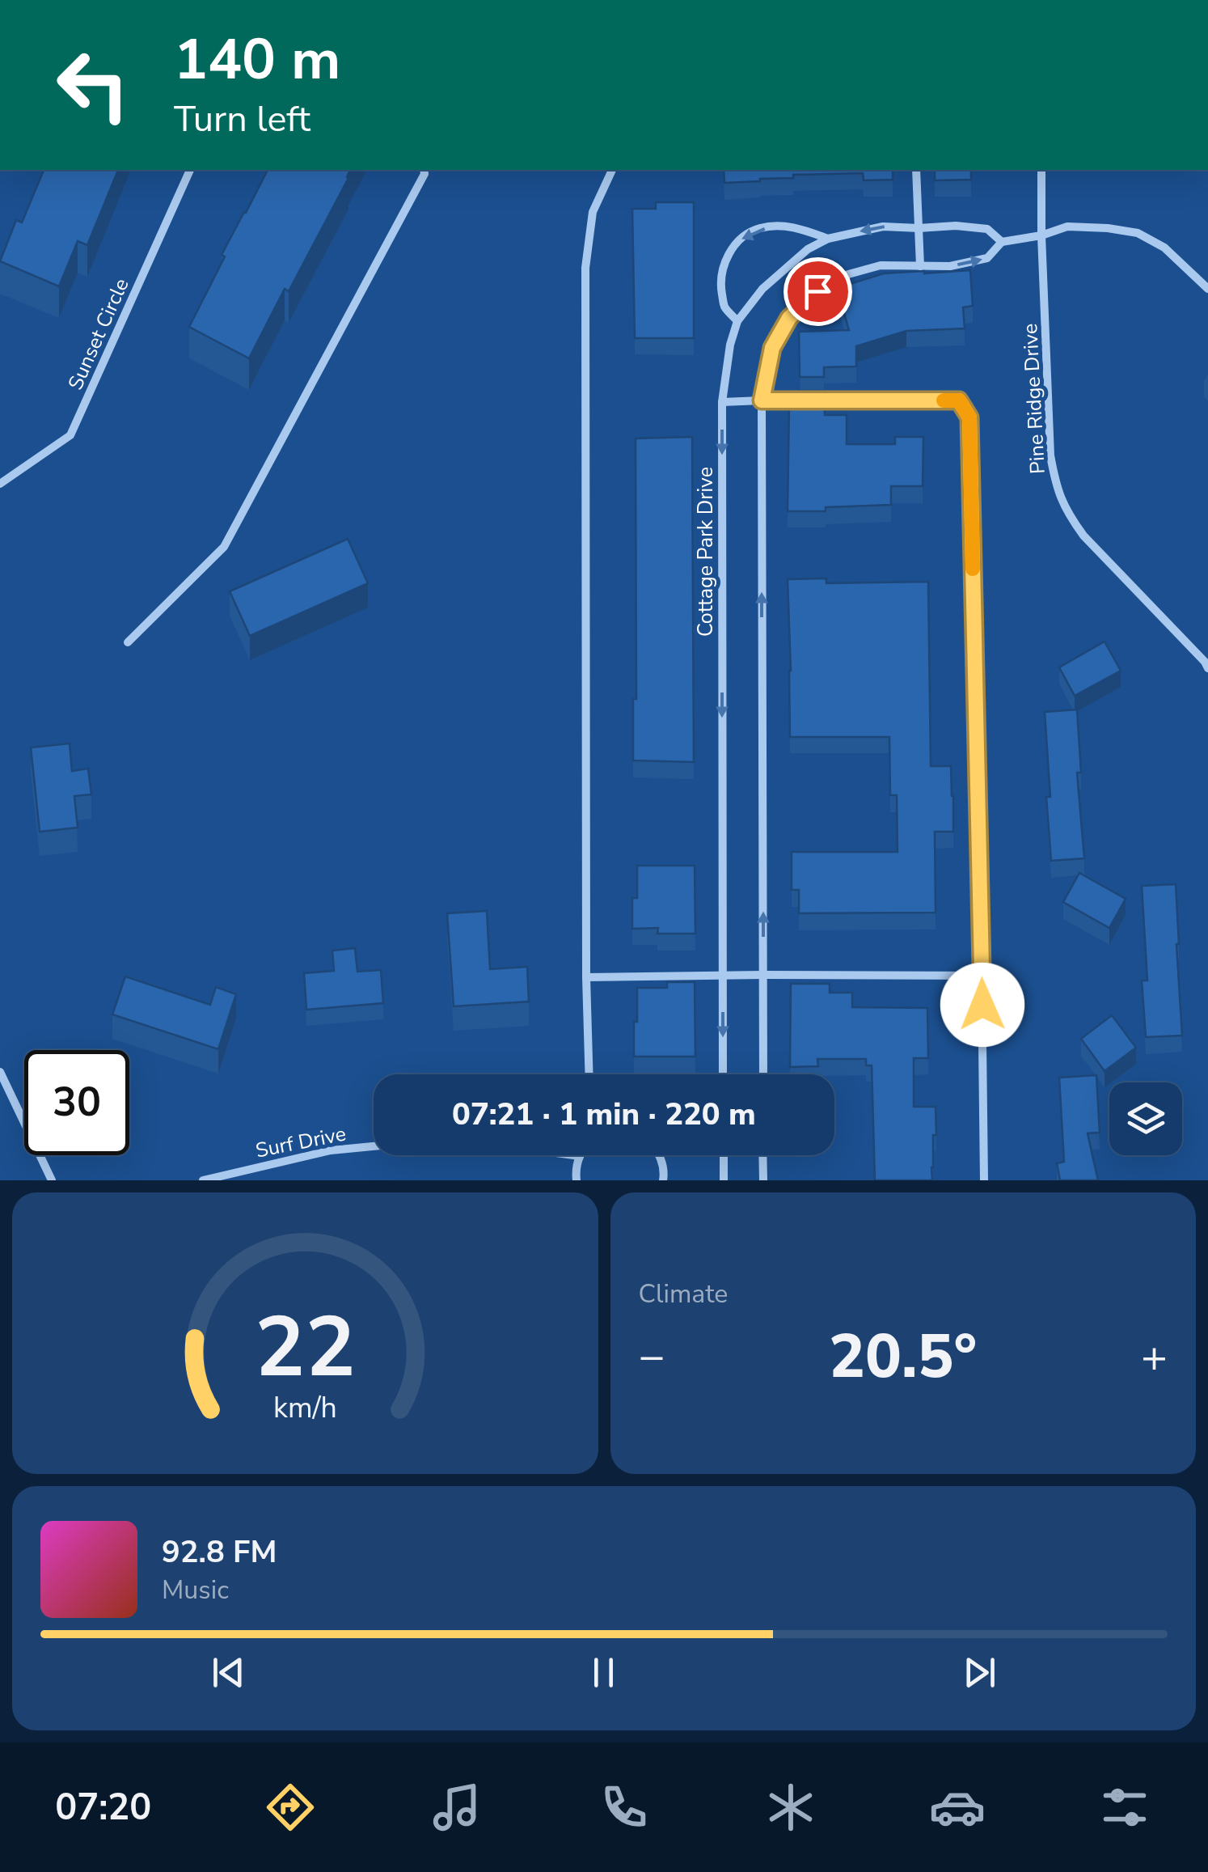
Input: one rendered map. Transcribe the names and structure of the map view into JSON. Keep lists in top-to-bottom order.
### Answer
{
  "streets": {
    "street": [
      "Sunset Circle",
      "Pine Ridge Drive",
      "Cottage Park Drive",
      "Surf Drive"
    ]
  },
  "page": {
    "turn": ["140 m", "Turn left"],
    "limit": "30",
    "trip": "07:21 · 1 min · 220 m",
    "tile": "Climate",
    "heat": ["−", "20.5°", "+"],
    "song": ["92.8 FM", "Music"],
    "tabs": "07:20",
    "gauge": ["22", "km/h"]
  }
}
